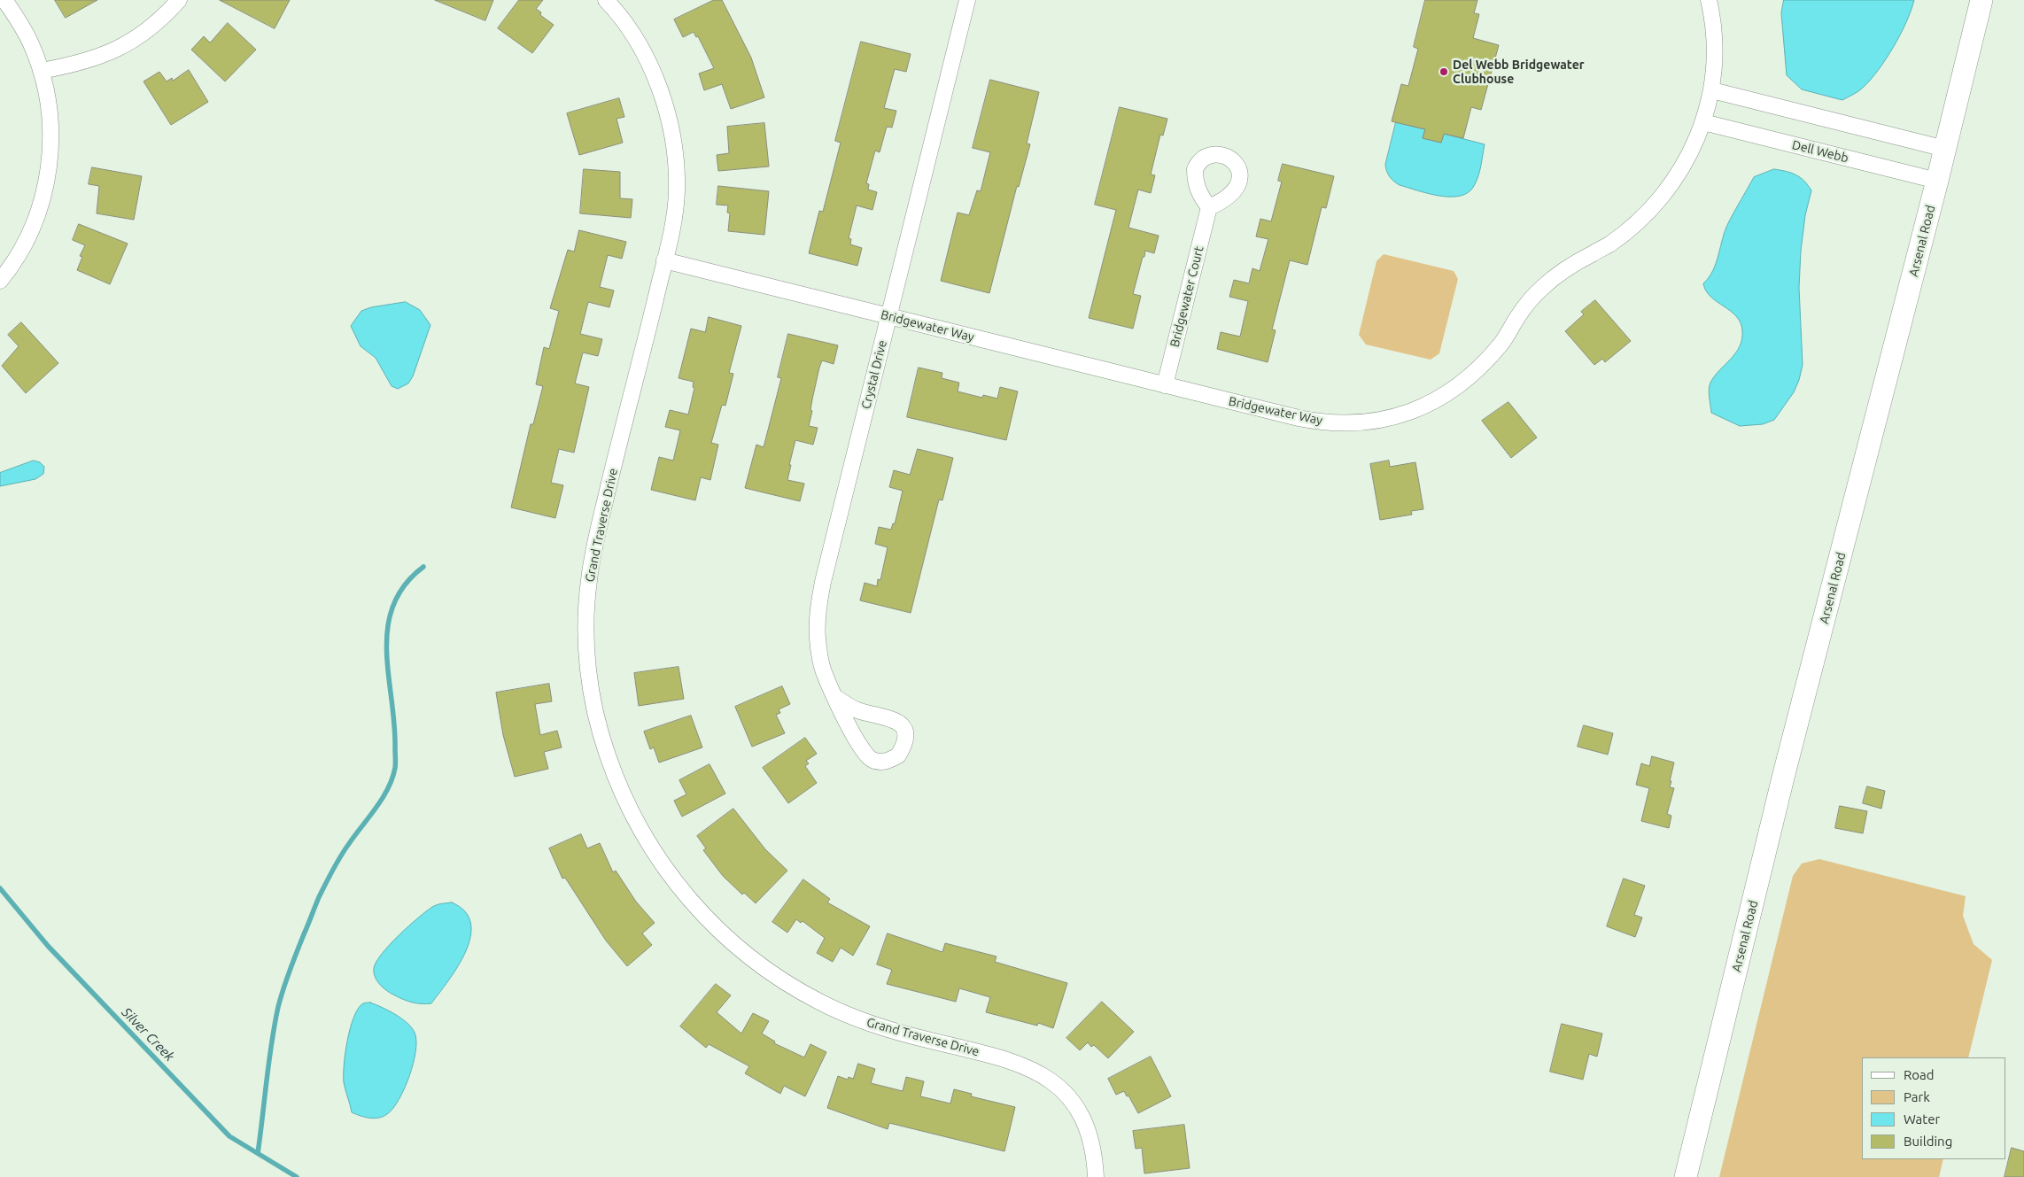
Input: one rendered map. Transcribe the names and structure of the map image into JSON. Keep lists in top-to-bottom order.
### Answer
{
  "streets": {
    "street": [
      "Dell Webb",
      "Arsenal Road",
      "Bridgewater Court",
      "Bridgewater Way",
      "Crystal Drive",
      "Grand Traverse Drive"
    ]
  },
  "crossings": [
    ["Dell Webb", "Arsenal Road"],
    ["Dell Webb", "Bridgewater Way"],
    ["Bridgewater Court", "Bridgewater Way"],
    ["Bridgewater Way", "Crystal Drive"],
    ["Bridgewater Way", "Grand Traverse Drive"]
  ],
  "water": ["Silver Creek"],
  "places": ["Del Webb Bridgewater Clubhouse"],
  "legend": [
    "Road",
    "Park",
    "Water",
    "Building"
  ]
}
